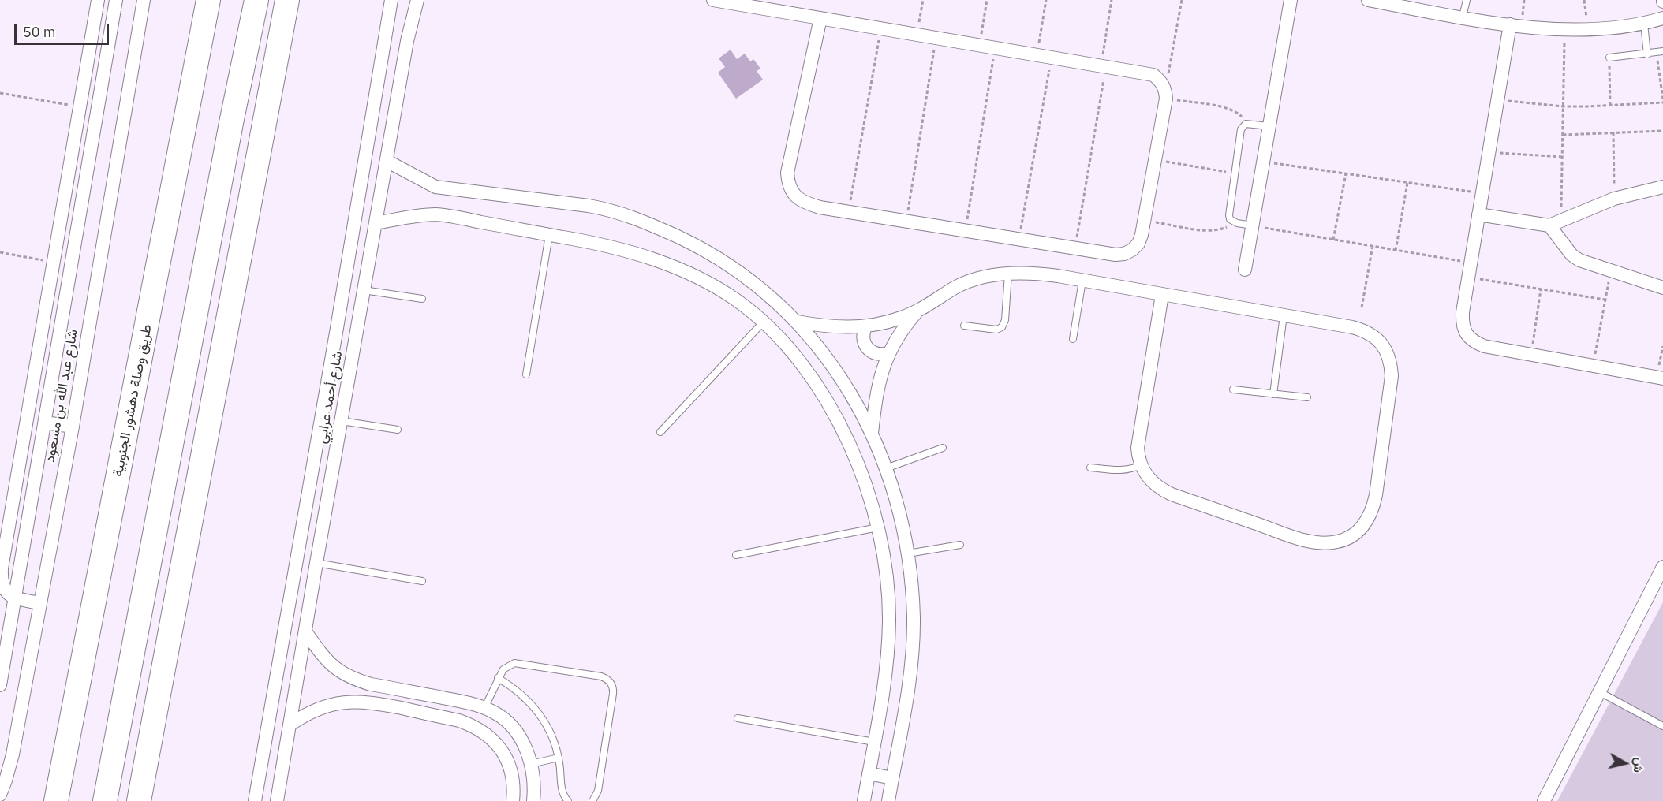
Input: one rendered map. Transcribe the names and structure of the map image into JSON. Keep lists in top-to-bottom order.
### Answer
{
  "streets": {
    "highway": ["طريق وصلة دهشور الجنوبية"],
    "street": ["شارع عبد الله بن مسعود", "شارع أحمد عرابي"]
  },
  "scale_bar": "50 m",
  "north": "right"
}
